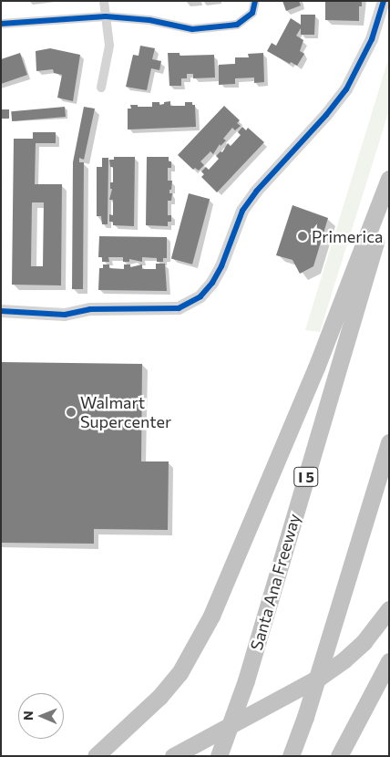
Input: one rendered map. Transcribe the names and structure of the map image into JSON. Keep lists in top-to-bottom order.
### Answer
{
  "streets": {
    "highway": ["I 5", "Santa Ana Freeway"]
  },
  "places": ["Primerica", "Walmart Supercenter"],
  "north": "left"
}
